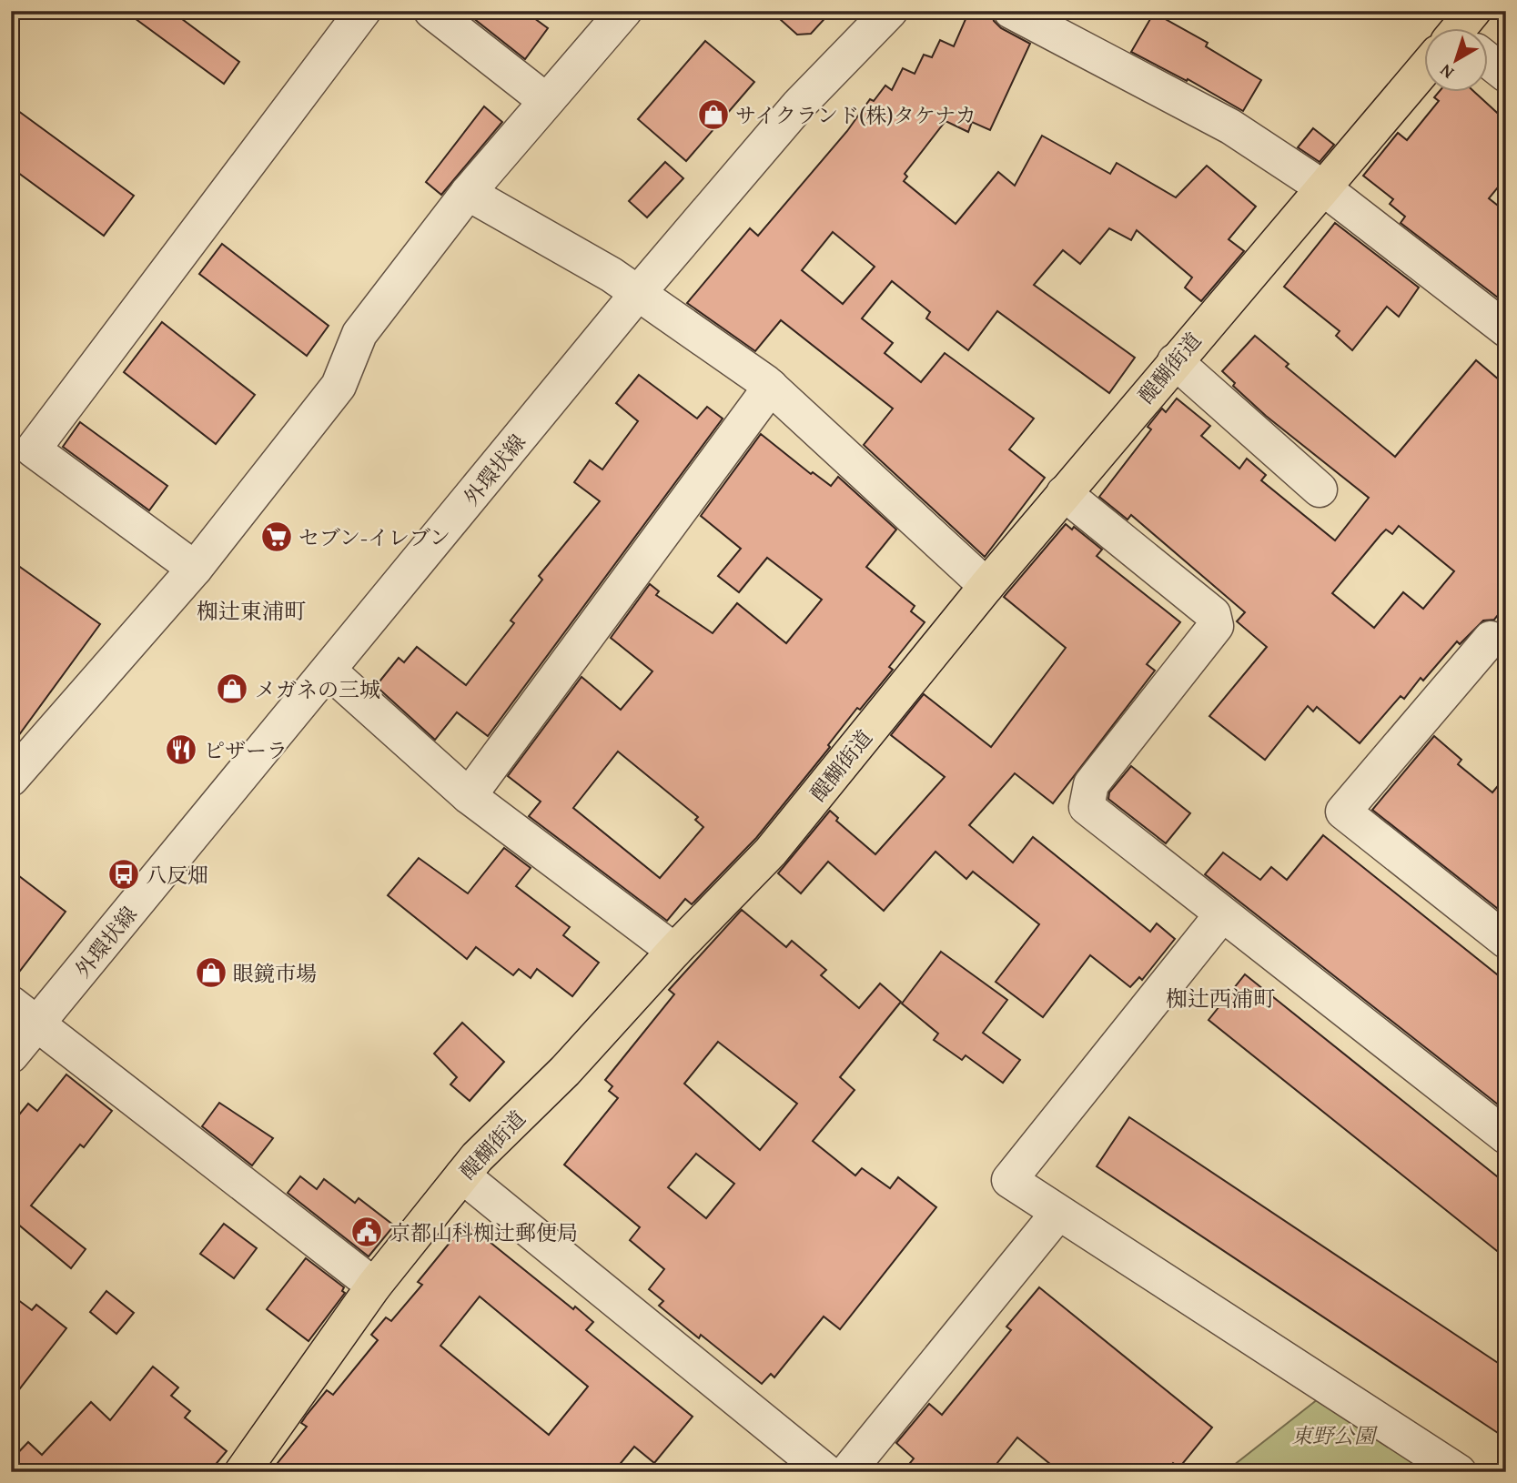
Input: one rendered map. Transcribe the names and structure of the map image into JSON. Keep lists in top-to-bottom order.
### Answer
{
  "streets": {
    "main road": ["醍醐街道"],
    "street": ["外環状線"]
  },
  "districts": ["椥辻東浦町", "椥辻西浦町"],
  "parks": ["東野公園"],
  "places": {
    "shop": ["サイクランド(株)タケナカ", "メガネの三城", "眼鏡市場"],
    "supermarket": ["セブン-イレブン"],
    "restaurant": ["ピザーラ"],
    "bus stop": ["八反畑"],
    "public building": ["京都山科椥辻郵便局"]
  },
  "north": "bottom left"
}
